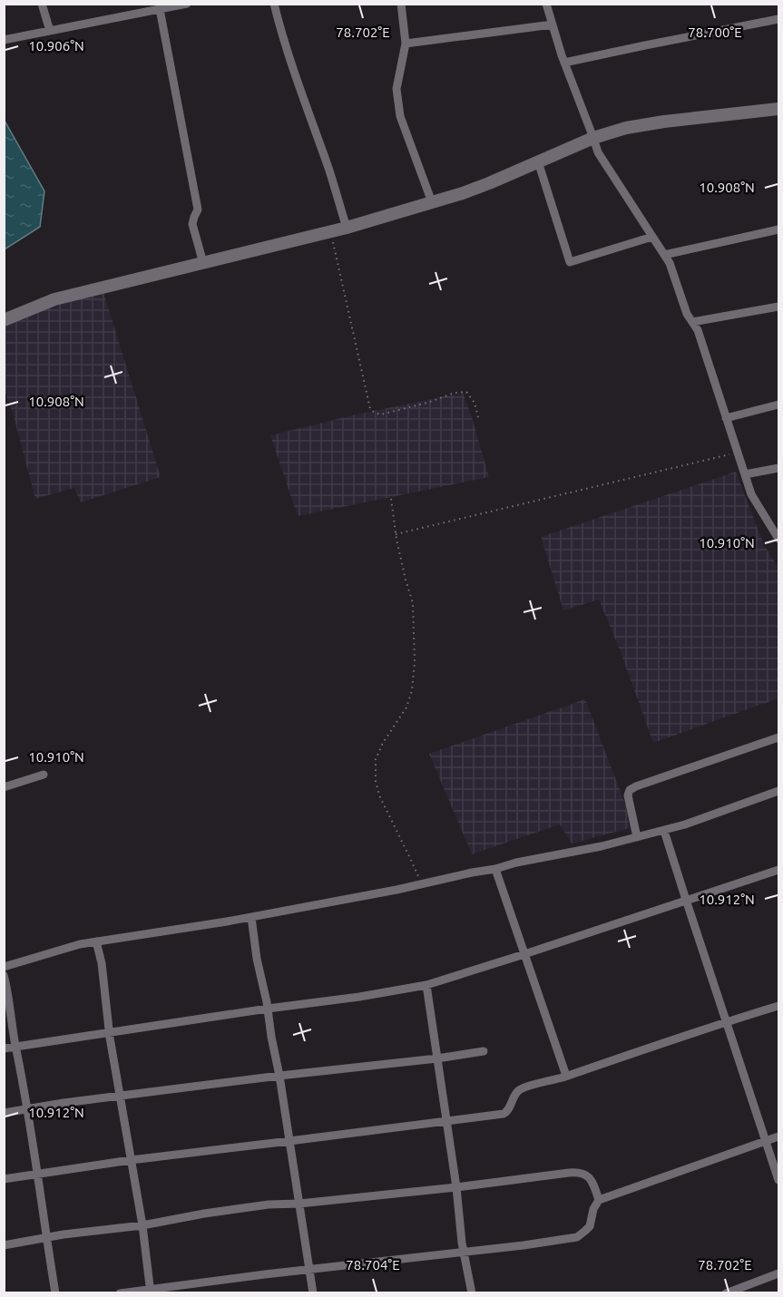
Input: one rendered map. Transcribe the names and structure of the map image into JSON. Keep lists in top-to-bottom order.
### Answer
{
  "coordinates": [
    "78.702°E",
    "78.700°E",
    "10.906°N",
    "10.908°N",
    "10.910°N",
    "10.912°N",
    "78.704°E"
  ]
}
